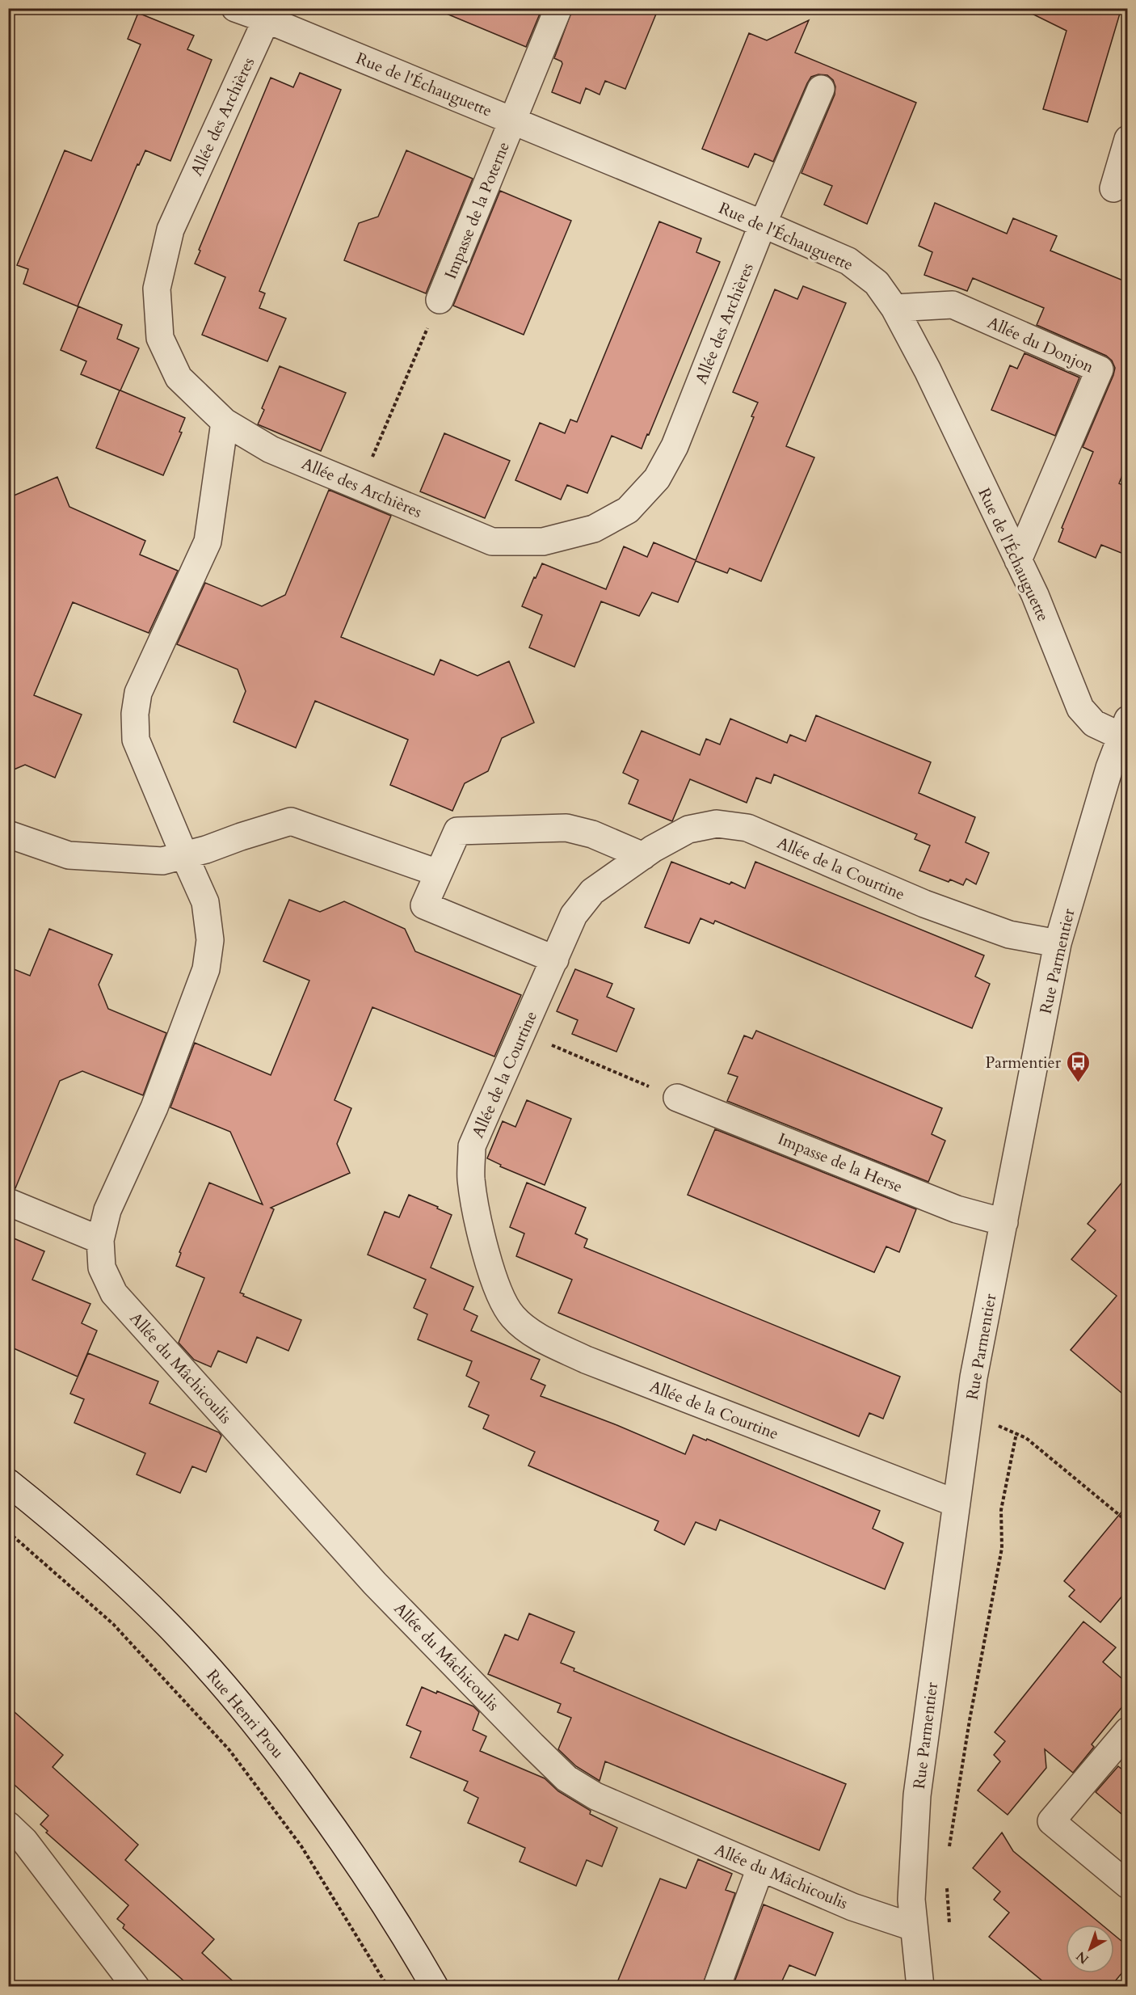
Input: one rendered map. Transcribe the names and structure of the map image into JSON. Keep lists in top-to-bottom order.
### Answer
{
  "streets": {
    "street": [
      "Rue de l'Échauguette",
      "Allée des Archières",
      "Impasse de la Poterne",
      "Allée du Donjon",
      "Allée de la Courtine",
      "Rue Parmentier",
      "Impasse de la Herse",
      "Allée du Mâchicoulis",
      "Rue Henri Prou"
    ]
  },
  "crossings": [
    ["Rue de l'Échauguette", "Allée des Archières"],
    ["Rue de l'Échauguette", "Impasse de la Poterne"],
    ["Rue de l'Échauguette", "Allée du Donjon"],
    ["Rue de l'Échauguette", "Rue Parmentier"],
    ["Allée des Archières", "Allée du Mâchicoulis"],
    ["Allée de la Courtine", "Rue Parmentier"],
    ["Rue Parmentier", "Impasse de la Herse"],
    ["Rue Parmentier", "Allée du Mâchicoulis"]
  ],
  "places": {
    "bus stop": ["Parmentier"]
  },
  "north": "bottom left"
}
